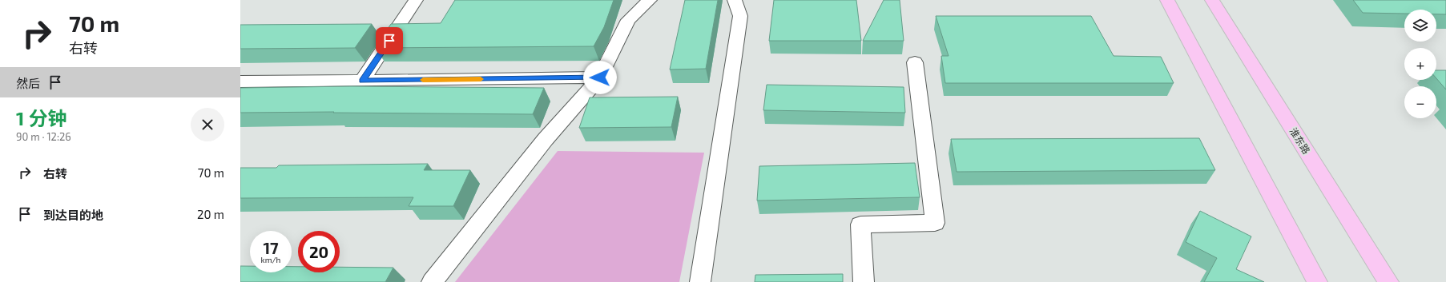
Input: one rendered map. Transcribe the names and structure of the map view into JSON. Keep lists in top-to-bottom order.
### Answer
{
  "streets": {
    "main road": ["淮东路"]
  },
  "page": {
    "turn": ["70 m", "右转"],
    "map_buttons": ["+", "−"],
    "then": "然后",
    "heading": ["1 分钟", "90 m · 12:26"],
    "list": [
      {
        "name": "右转",
        "value": "70 m"
      },
      {
        "name": "到达目的地",
        "value": "20 m"
      }
    ],
    "speed": "17 km/h",
    "limit": "20"
  }
}
